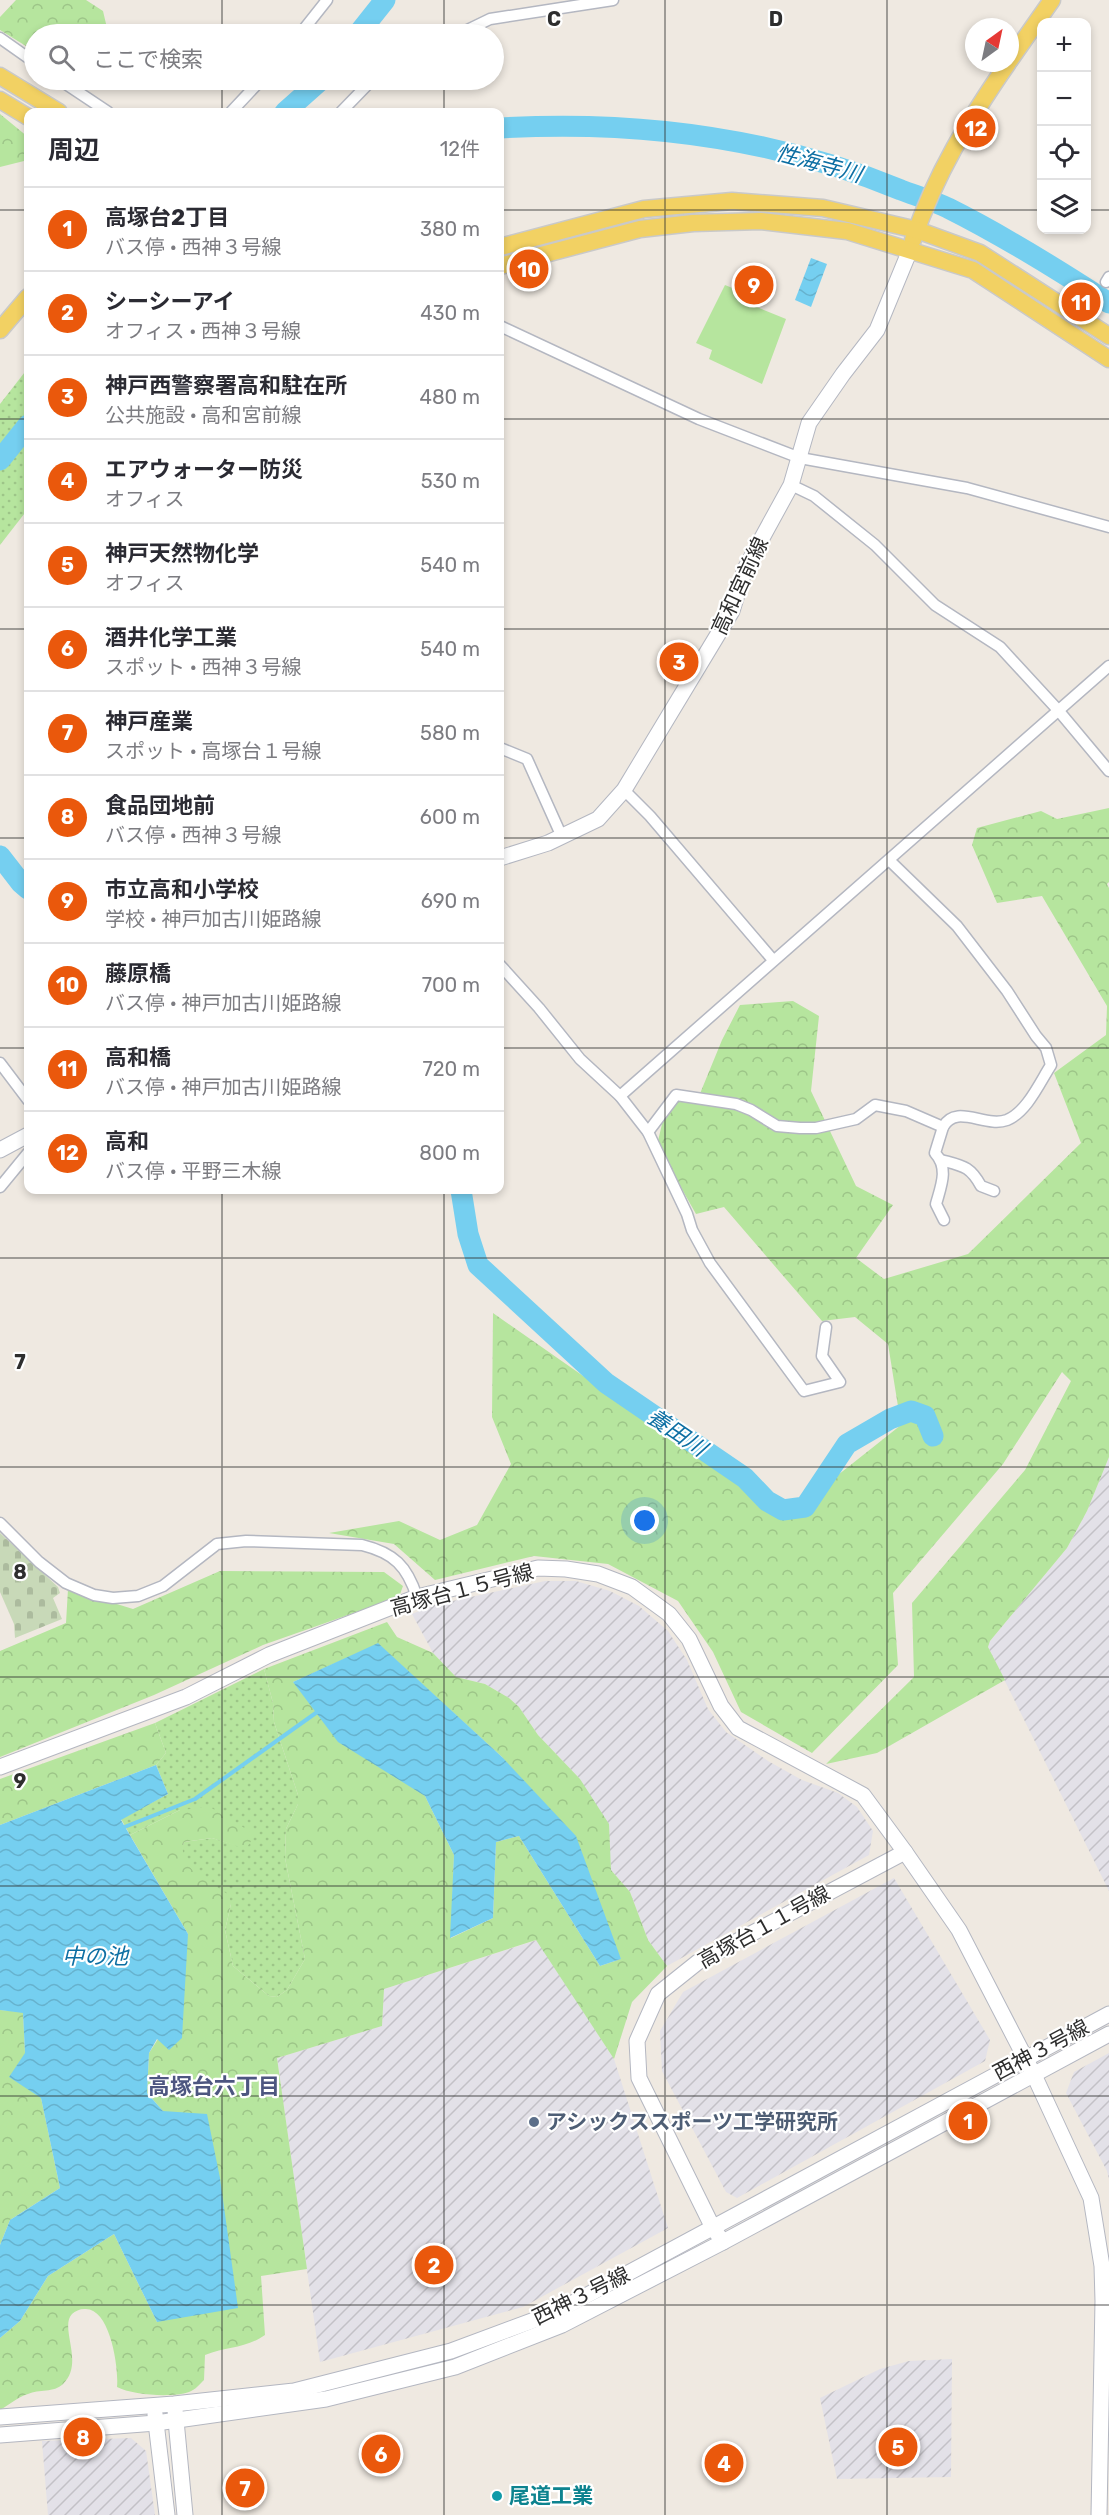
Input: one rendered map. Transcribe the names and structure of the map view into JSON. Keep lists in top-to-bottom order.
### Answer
{
  "streets": {
    "street": [
      "高和宮前線",
      "高塚台１５号線",
      "高塚台１１号線",
      "西神３号線"
    ]
  },
  "crossings": [
    ["高塚台１５号線", "高塚台１１号線"],
    ["高塚台１１号線", "西神３号線"]
  ],
  "districts": ["高塚台六丁目"],
  "water": ["性海寺川", "養田川", "中の池"],
  "places": ["アシックススポーツ工学研究所", "尾道工業"],
  "north": "top right",
  "page": {
    "map_buttons": ["+", "−"],
    "search": "ここで検索",
    "pins": [
      "12",
      "10",
      "9",
      "11",
      "3",
      "1",
      "2",
      "8",
      "5",
      "6",
      "4",
      "7"
    ],
    "heading": ["周辺", "12件"],
    "list": [
      {
        "mark": "1",
        "name": "高塚台2丁目",
        "note": "バス停 · 西神３号線",
        "value": "380 m"
      },
      {
        "mark": "2",
        "name": "シーシーアイ",
        "note": "オフィス · 西神３号線",
        "value": "430 m"
      },
      {
        "mark": "3",
        "name": "神戸西警察署高和駐在所",
        "note": "公共施設 · 高和宮前線",
        "value": "480 m"
      },
      {
        "mark": "4",
        "name": "エアウォーター防災",
        "note": "オフィス",
        "value": "530 m"
      },
      {
        "mark": "5",
        "name": "神戸天然物化学",
        "note": "オフィス",
        "value": "540 m"
      },
      {
        "mark": "6",
        "name": "酒井化学工業",
        "note": "スポット · 西神３号線",
        "value": "540 m"
      },
      {
        "mark": "7",
        "name": "神戸産業",
        "note": "スポット · 高塚台１号線",
        "value": "580 m"
      },
      {
        "mark": "8",
        "name": "食品団地前",
        "note": "バス停 · 西神３号線",
        "value": "600 m"
      },
      {
        "mark": "9",
        "name": "市立高和小学校",
        "note": "学校 · 神戸加古川姫路線",
        "value": "690 m"
      },
      {
        "mark": "10",
        "name": "藤原橋",
        "note": "バス停 · 神戸加古川姫路線",
        "value": "700 m"
      },
      {
        "mark": "11",
        "name": "高和橋",
        "note": "バス停 · 神戸加古川姫路線",
        "value": "720 m"
      },
      {
        "mark": "12",
        "name": "高和",
        "note": "バス停 · 平野三木線",
        "value": "800 m"
      }
    ]
  },
  "grid": {
    "columns": ["C", "D"],
    "rows": ["7", "8", "9"]
  }
}
